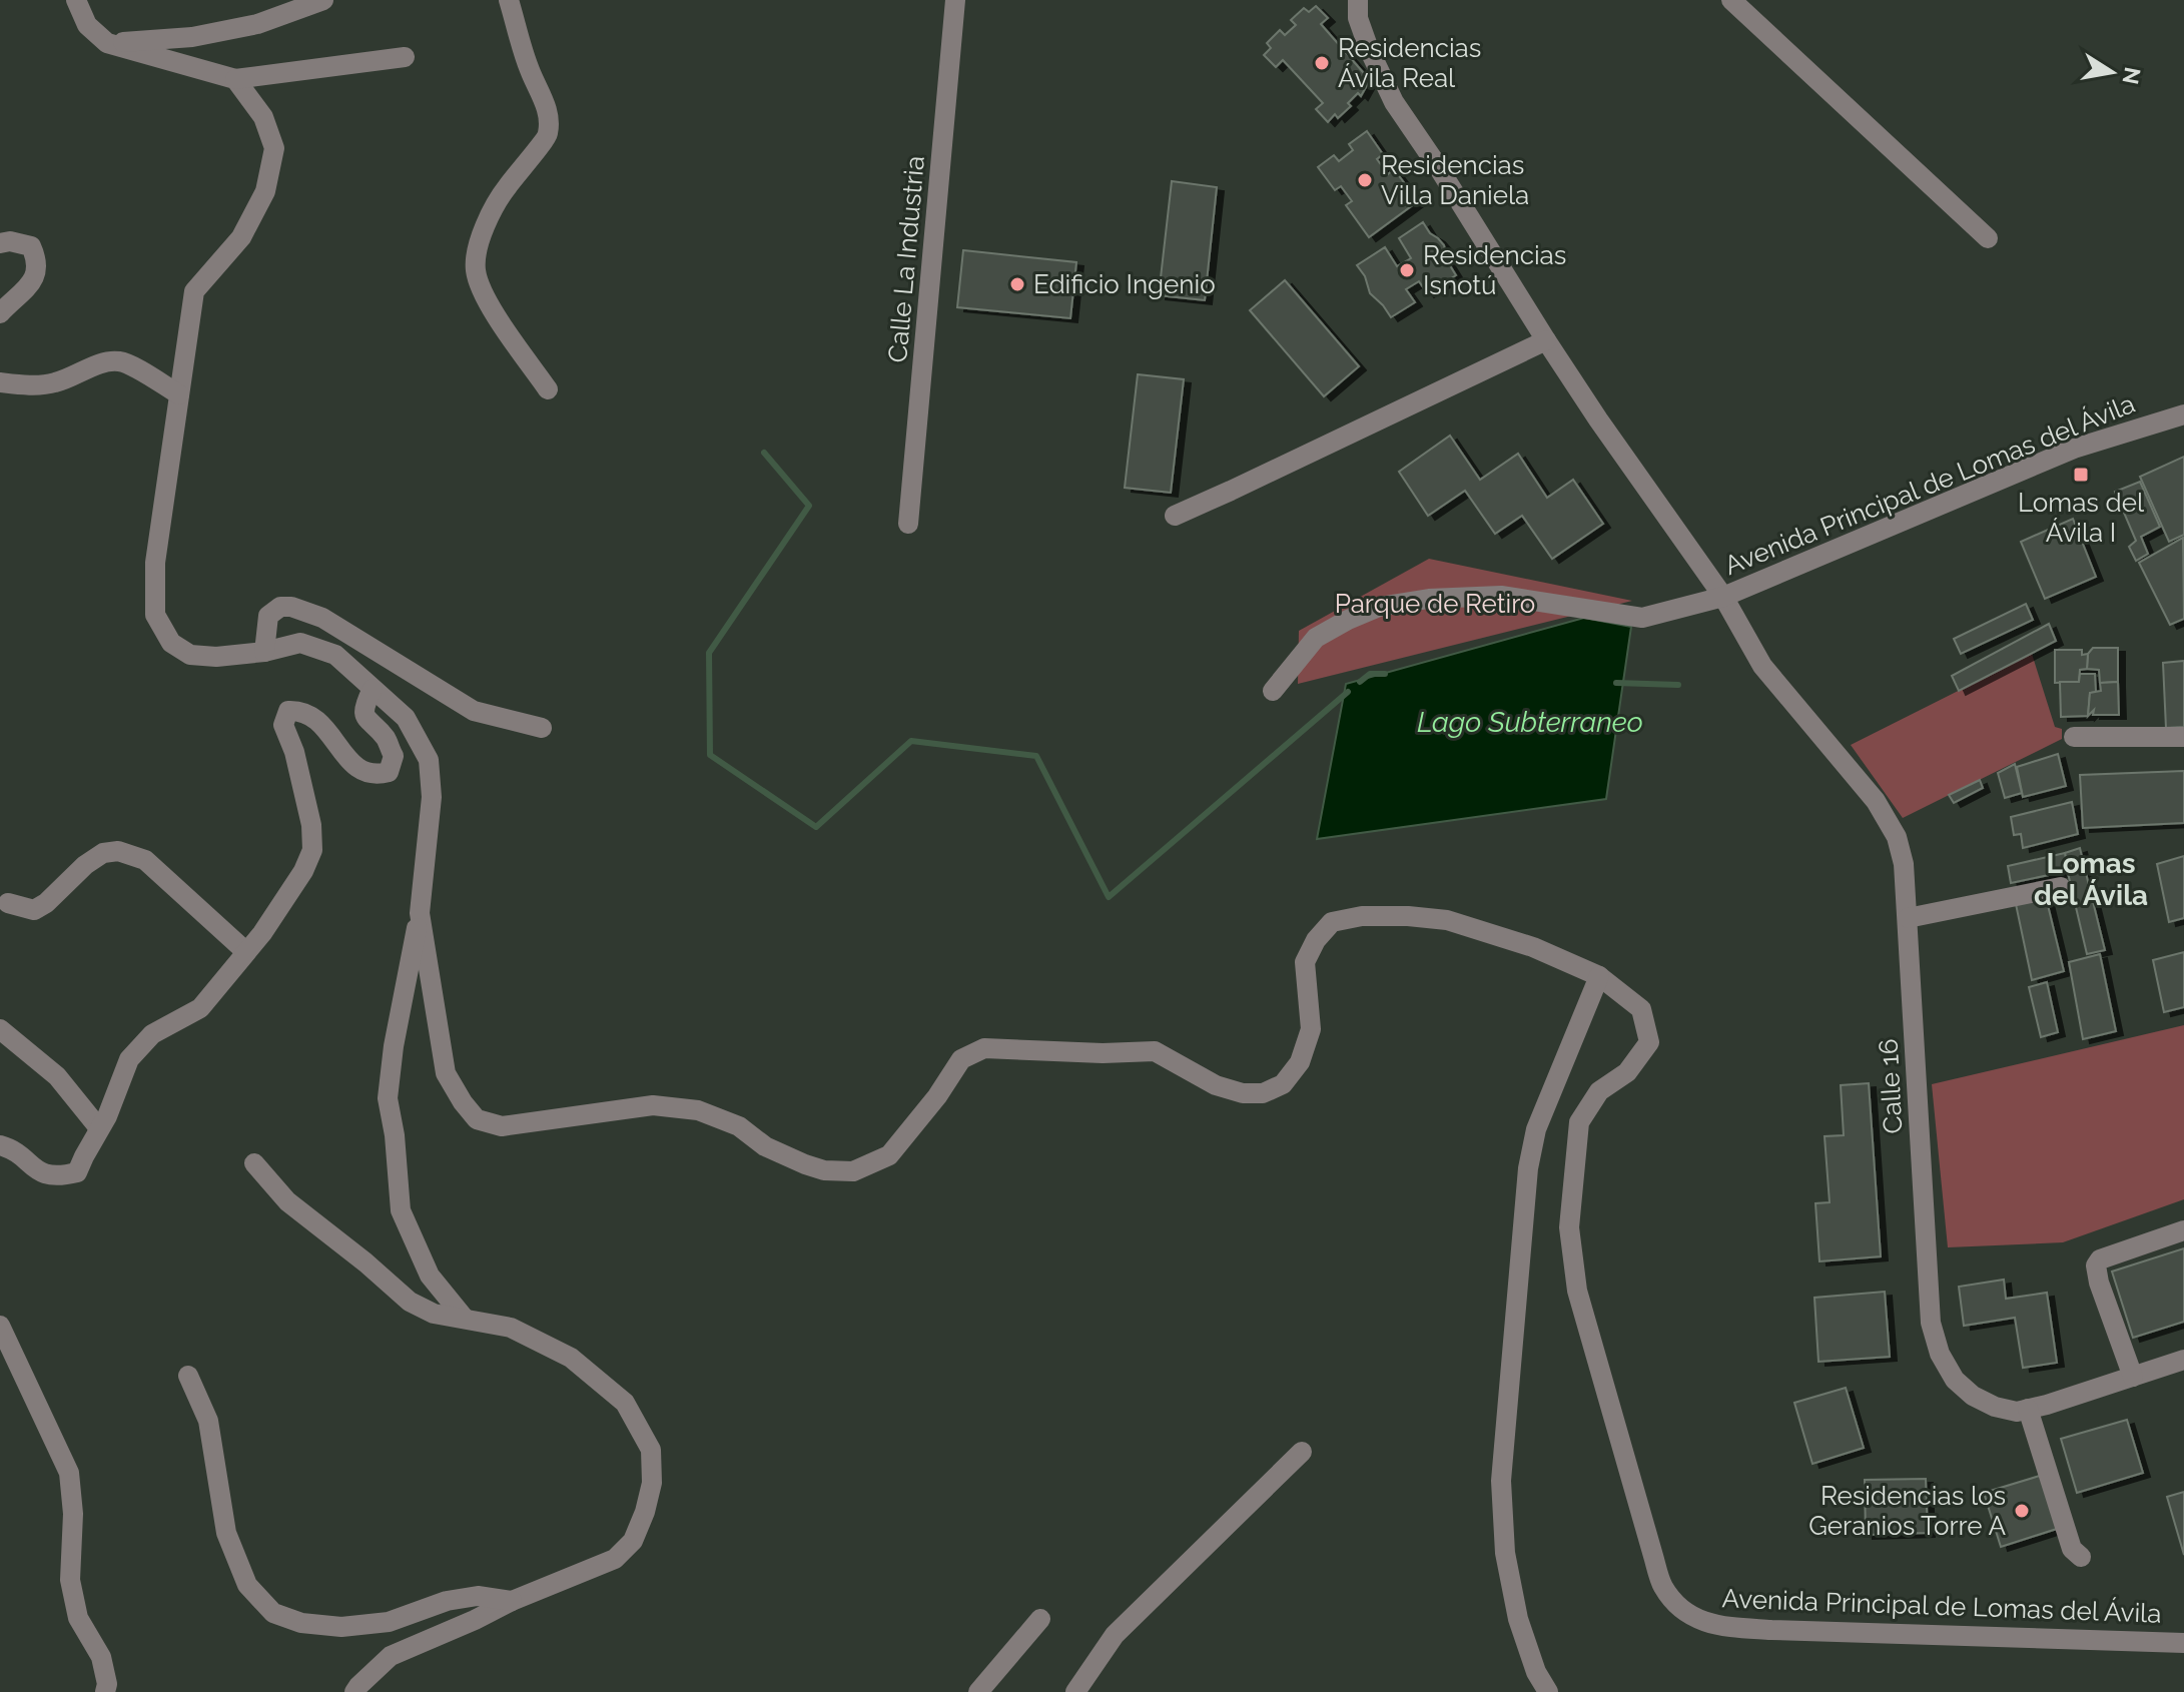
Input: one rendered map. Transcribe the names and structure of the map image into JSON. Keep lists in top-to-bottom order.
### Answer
{
  "streets": {
    "street": ["Calle La Industria", "Avenida Principal de Lomas del Ávila", "Calle 16"]
  },
  "crossings": [
    ["Avenida Principal de Lomas del Ávila", "Calle 16"]
  ],
  "districts": ["Lomas del Ávila"],
  "water": ["Lago Subterraneo"],
  "parks": ["Parque de Retiro"],
  "places": {
    "other": [
      "Residencias Ávila Real",
      "Residencias Villa Daniela",
      "Residencias Isnotú",
      "Edificio Ingenio",
      "Residencias los Geranios Torre A"
    ],
    "transit": ["Lomas del Ávila I"]
  },
  "north": "right"
}
